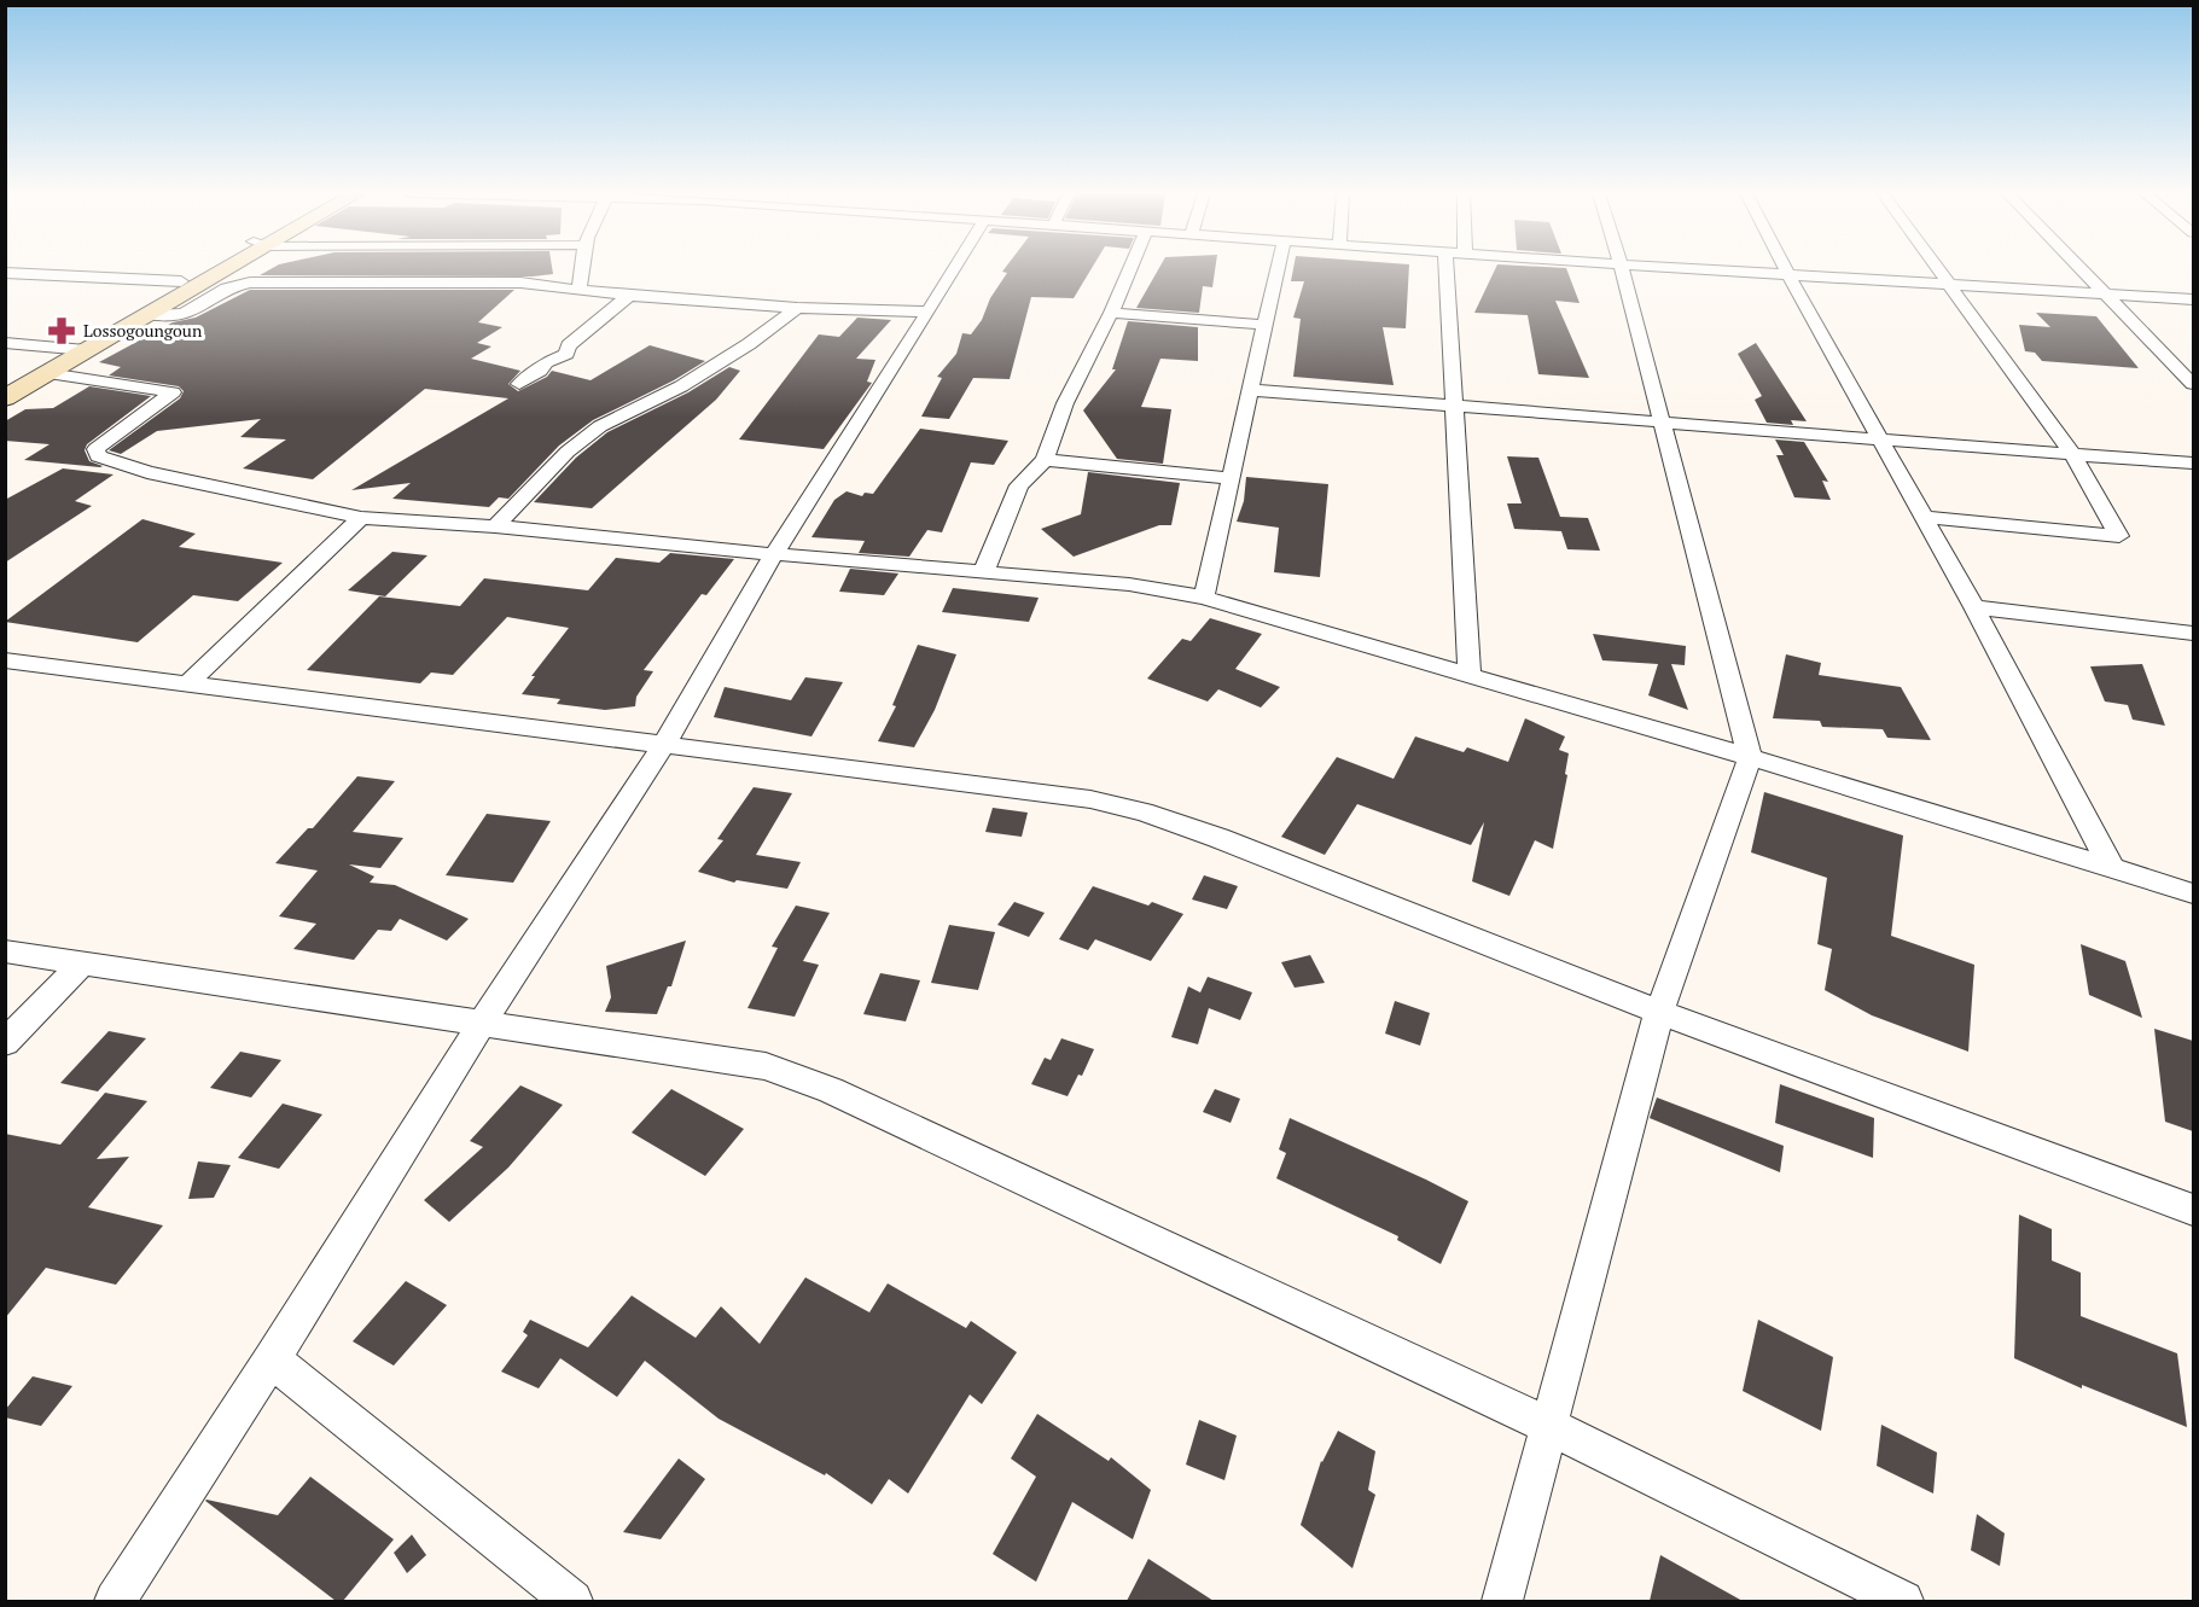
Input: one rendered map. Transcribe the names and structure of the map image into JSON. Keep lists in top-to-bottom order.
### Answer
{
  "places": {
    "pharmacy": ["Lossogoungoun"]
  }
}
